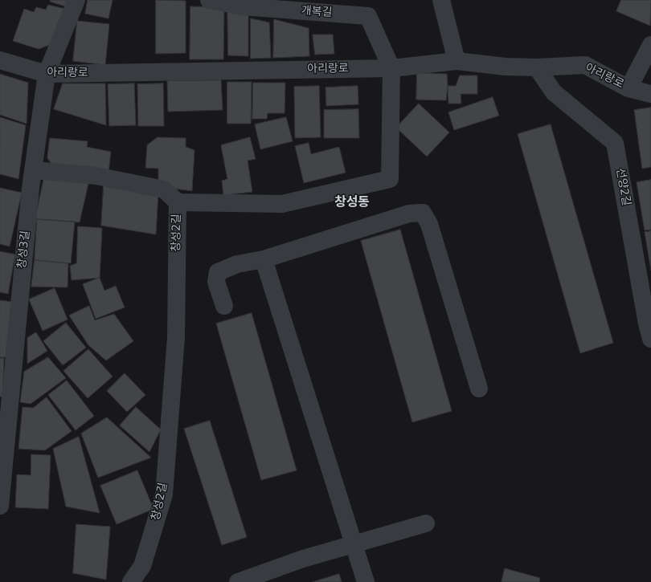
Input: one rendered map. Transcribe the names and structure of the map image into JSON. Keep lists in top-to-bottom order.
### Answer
{
  "streets": {
    "street": [
      "개복길",
      "아리랑로",
      "선양2길",
      "창성2길",
      "창성3길"
    ]
  },
  "crossings": [
    ["개복길", "아리랑로"],
    ["개복길", "창성2길"],
    ["아리랑로", "선양2길"],
    ["아리랑로", "창성2길"],
    ["아리랑로", "창성3길"]
  ],
  "districts": ["창성동"]
}
